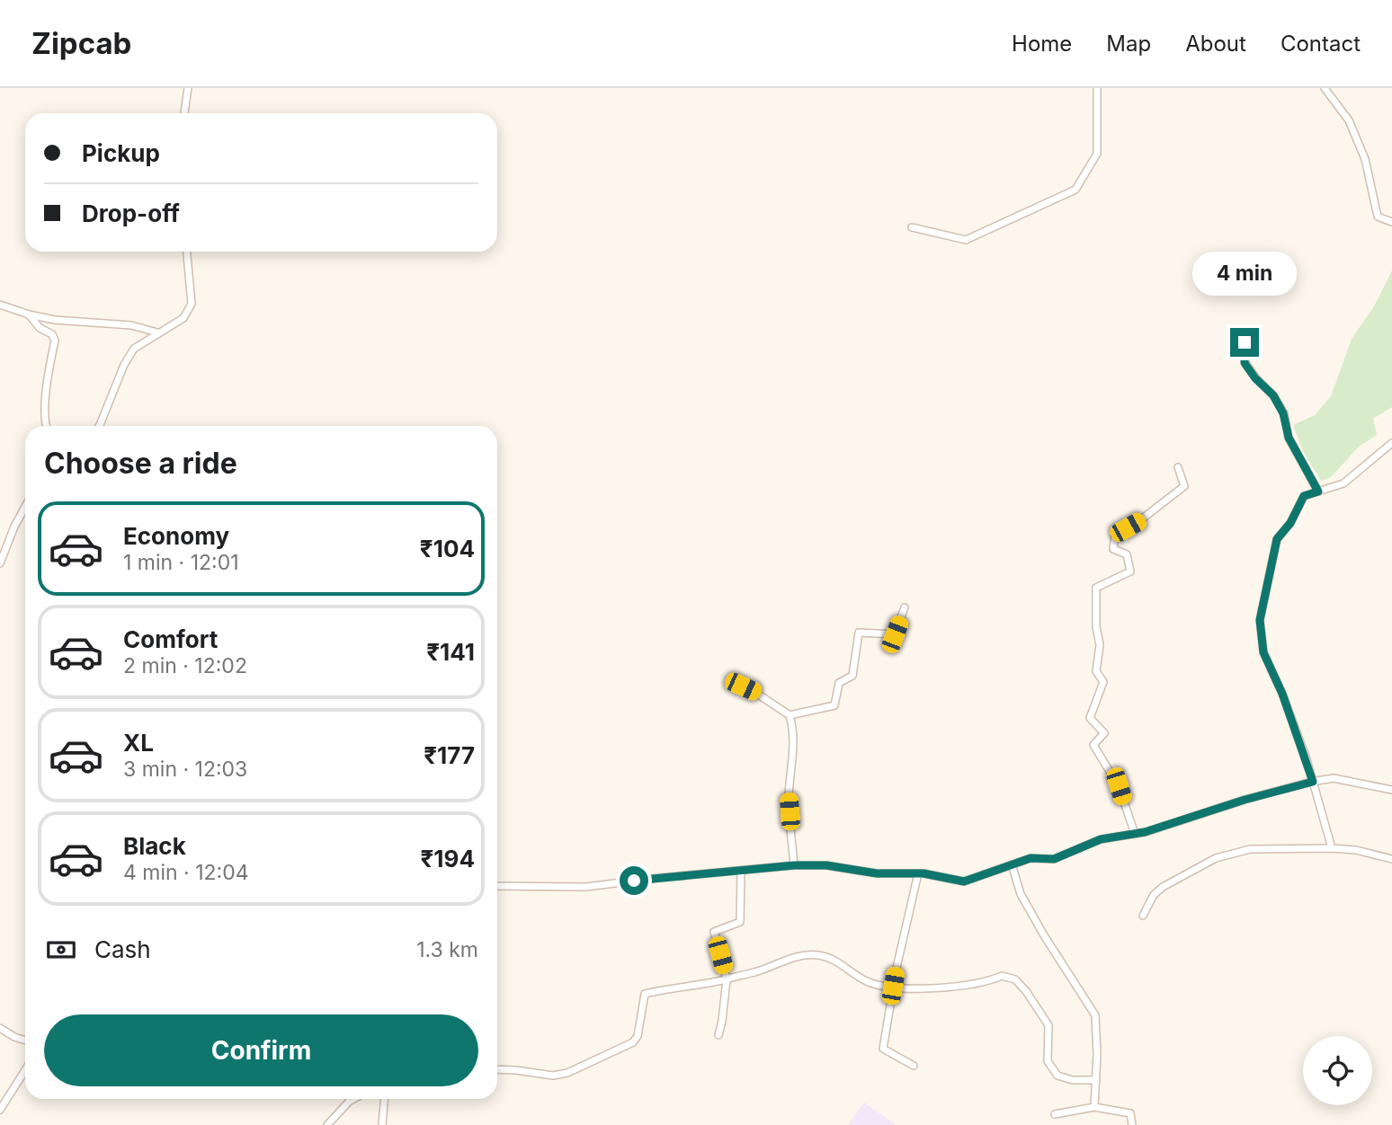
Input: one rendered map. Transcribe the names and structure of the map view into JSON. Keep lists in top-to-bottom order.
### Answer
{
  "page": {
    "header": "Zipcab",
    "nav": [
      "Home",
      "Map",
      "About",
      "Contact"
    ],
    "banner": ["Pickup", "Drop-off"],
    "bubble": "4 min",
    "heading": "Choose a ride",
    "list": [
      {
        "name": "Economy",
        "note": "1 min · 12:01",
        "value": "₹104"
      },
      {
        "name": "Comfort",
        "note": "2 min · 12:02",
        "value": "₹141"
      },
      {
        "name": "XL",
        "note": "3 min · 12:03",
        "value": "₹177"
      },
      {
        "name": "Black",
        "note": "4 min · 12:04",
        "value": "₹194"
      }
    ],
    "pay": ["Cash", "1.3 km"],
    "buttons": "Confirm"
  }
}
